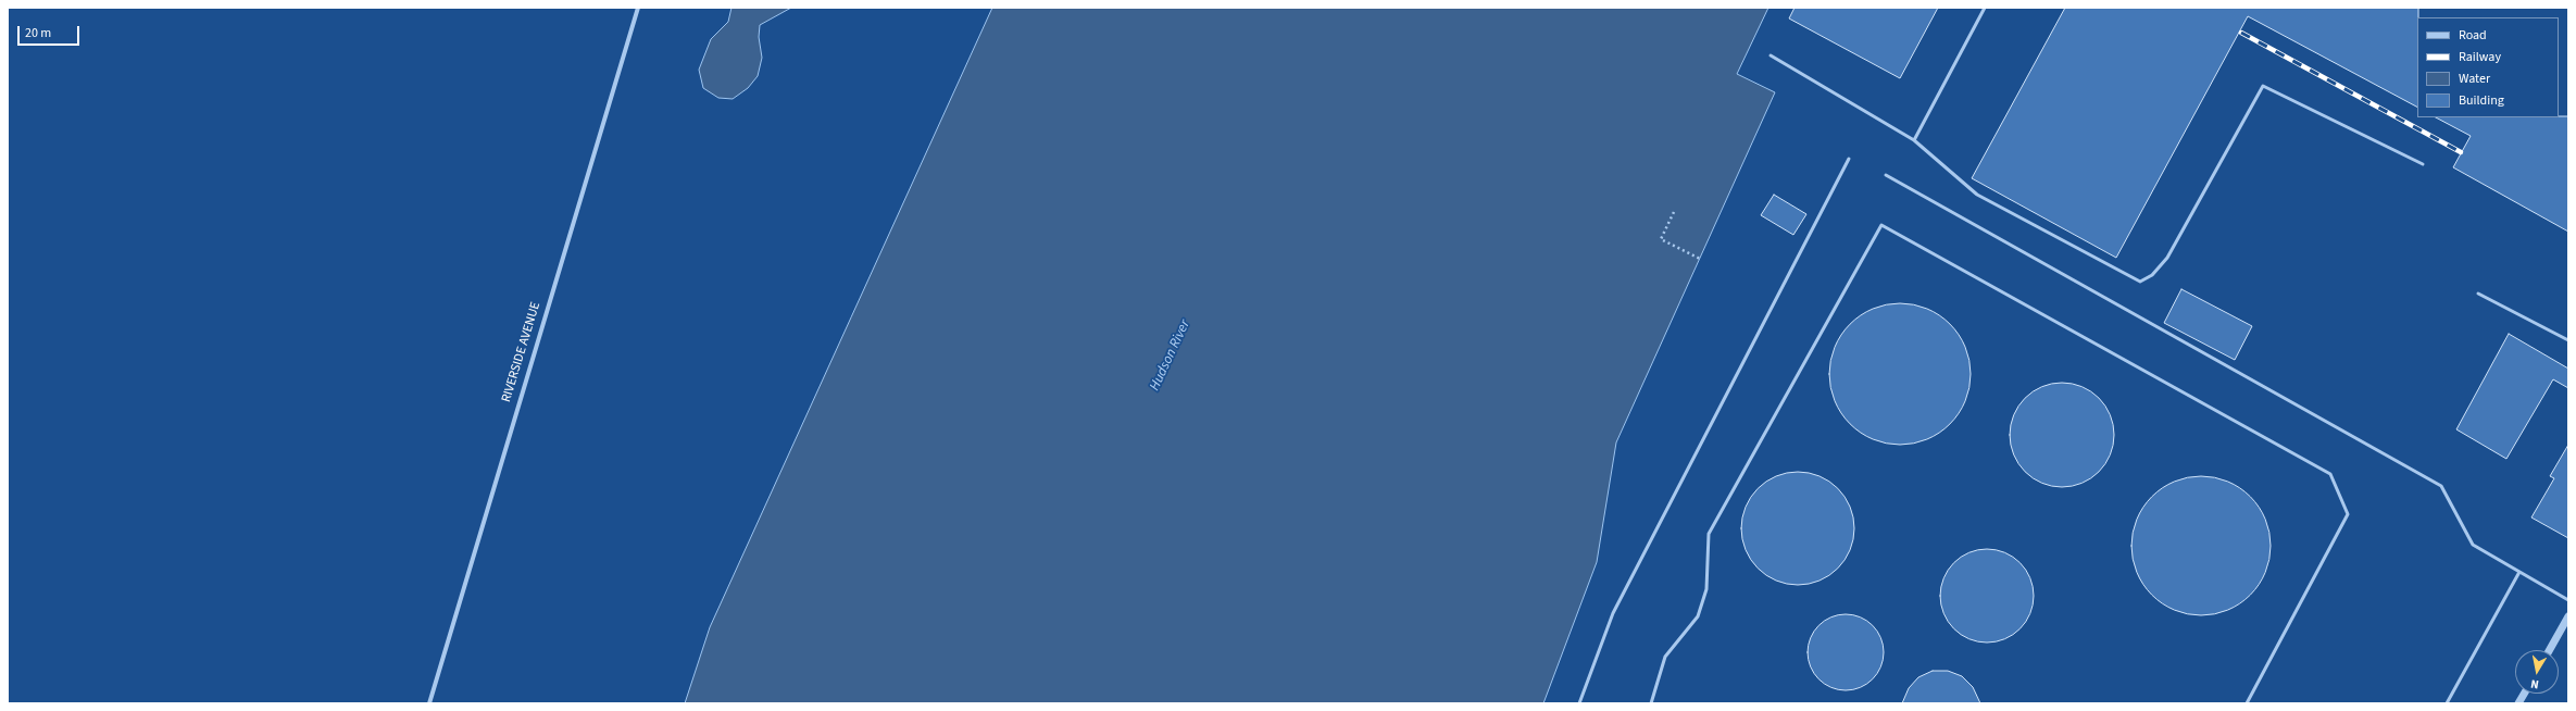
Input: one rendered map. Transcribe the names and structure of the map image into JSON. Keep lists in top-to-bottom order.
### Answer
{
  "streets": {
    "street": ["RIVERSIDE AVENUE"]
  },
  "water": ["Hudson River"],
  "legend": [
    "Road",
    "Railway",
    "Water",
    "Building"
  ],
  "scale_bar": "20 m",
  "north": "bottom"
}
